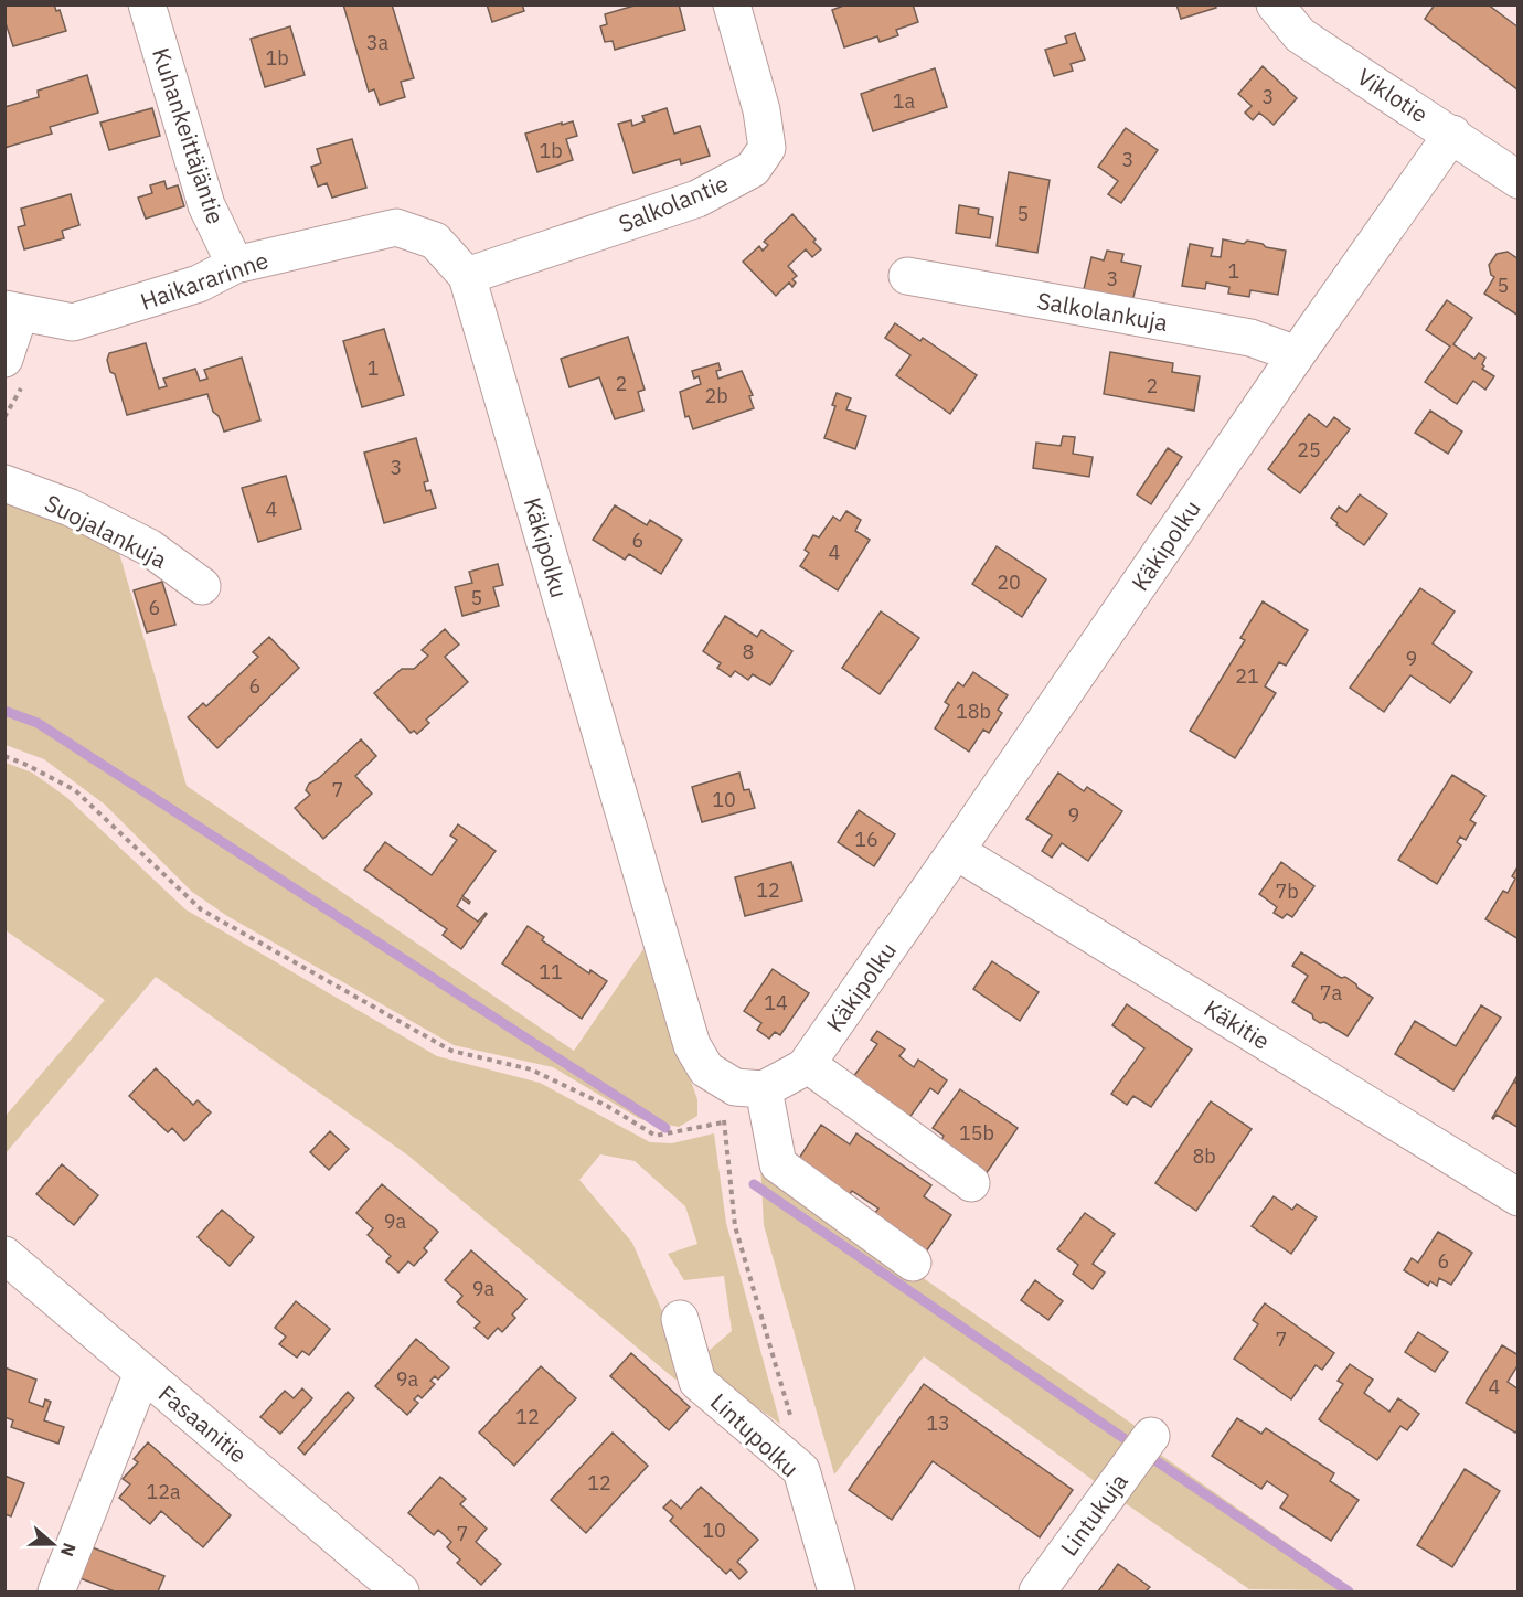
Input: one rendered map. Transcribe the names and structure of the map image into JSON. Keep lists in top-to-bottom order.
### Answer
{
  "streets": {
    "street": [
      "Viklotie",
      "Kuhankeittäjäntie",
      "Salkolantie",
      "Haikararinne",
      "Salkolankuja",
      "Suojalankuja",
      "Käkipolku",
      "Käkitie",
      "Fasaanitie",
      "Lintupolku",
      "Lintukuja"
    ]
  },
  "crossings": [
    ["Viklotie", "Käkipolku"],
    ["Kuhankeittäjäntie", "Haikararinne"],
    ["Salkolantie", "Haikararinne"],
    ["Salkolantie", "Käkipolku"],
    ["Haikararinne", "Käkipolku"],
    ["Salkolankuja", "Käkipolku"],
    ["Käkipolku", "Käkitie"]
  ],
  "house_numbers": [
    "3a",
    "1b",
    "3",
    "1a",
    "1b",
    "3",
    "5",
    "1",
    "3",
    "5",
    "1",
    "2",
    "2",
    "2b",
    "25",
    "3",
    "4",
    "6",
    "4",
    "20",
    "5",
    "6",
    "8",
    "9",
    "21",
    "6",
    "18b",
    "7",
    "10",
    "9",
    "16",
    "12",
    "7b",
    "11",
    "7a",
    "14",
    "15b",
    "8b",
    "9a",
    "6",
    "9a",
    "7",
    "9a",
    "4",
    "12",
    "13",
    "12",
    "12a",
    "10",
    "7"
  ],
  "north": "right"
}
